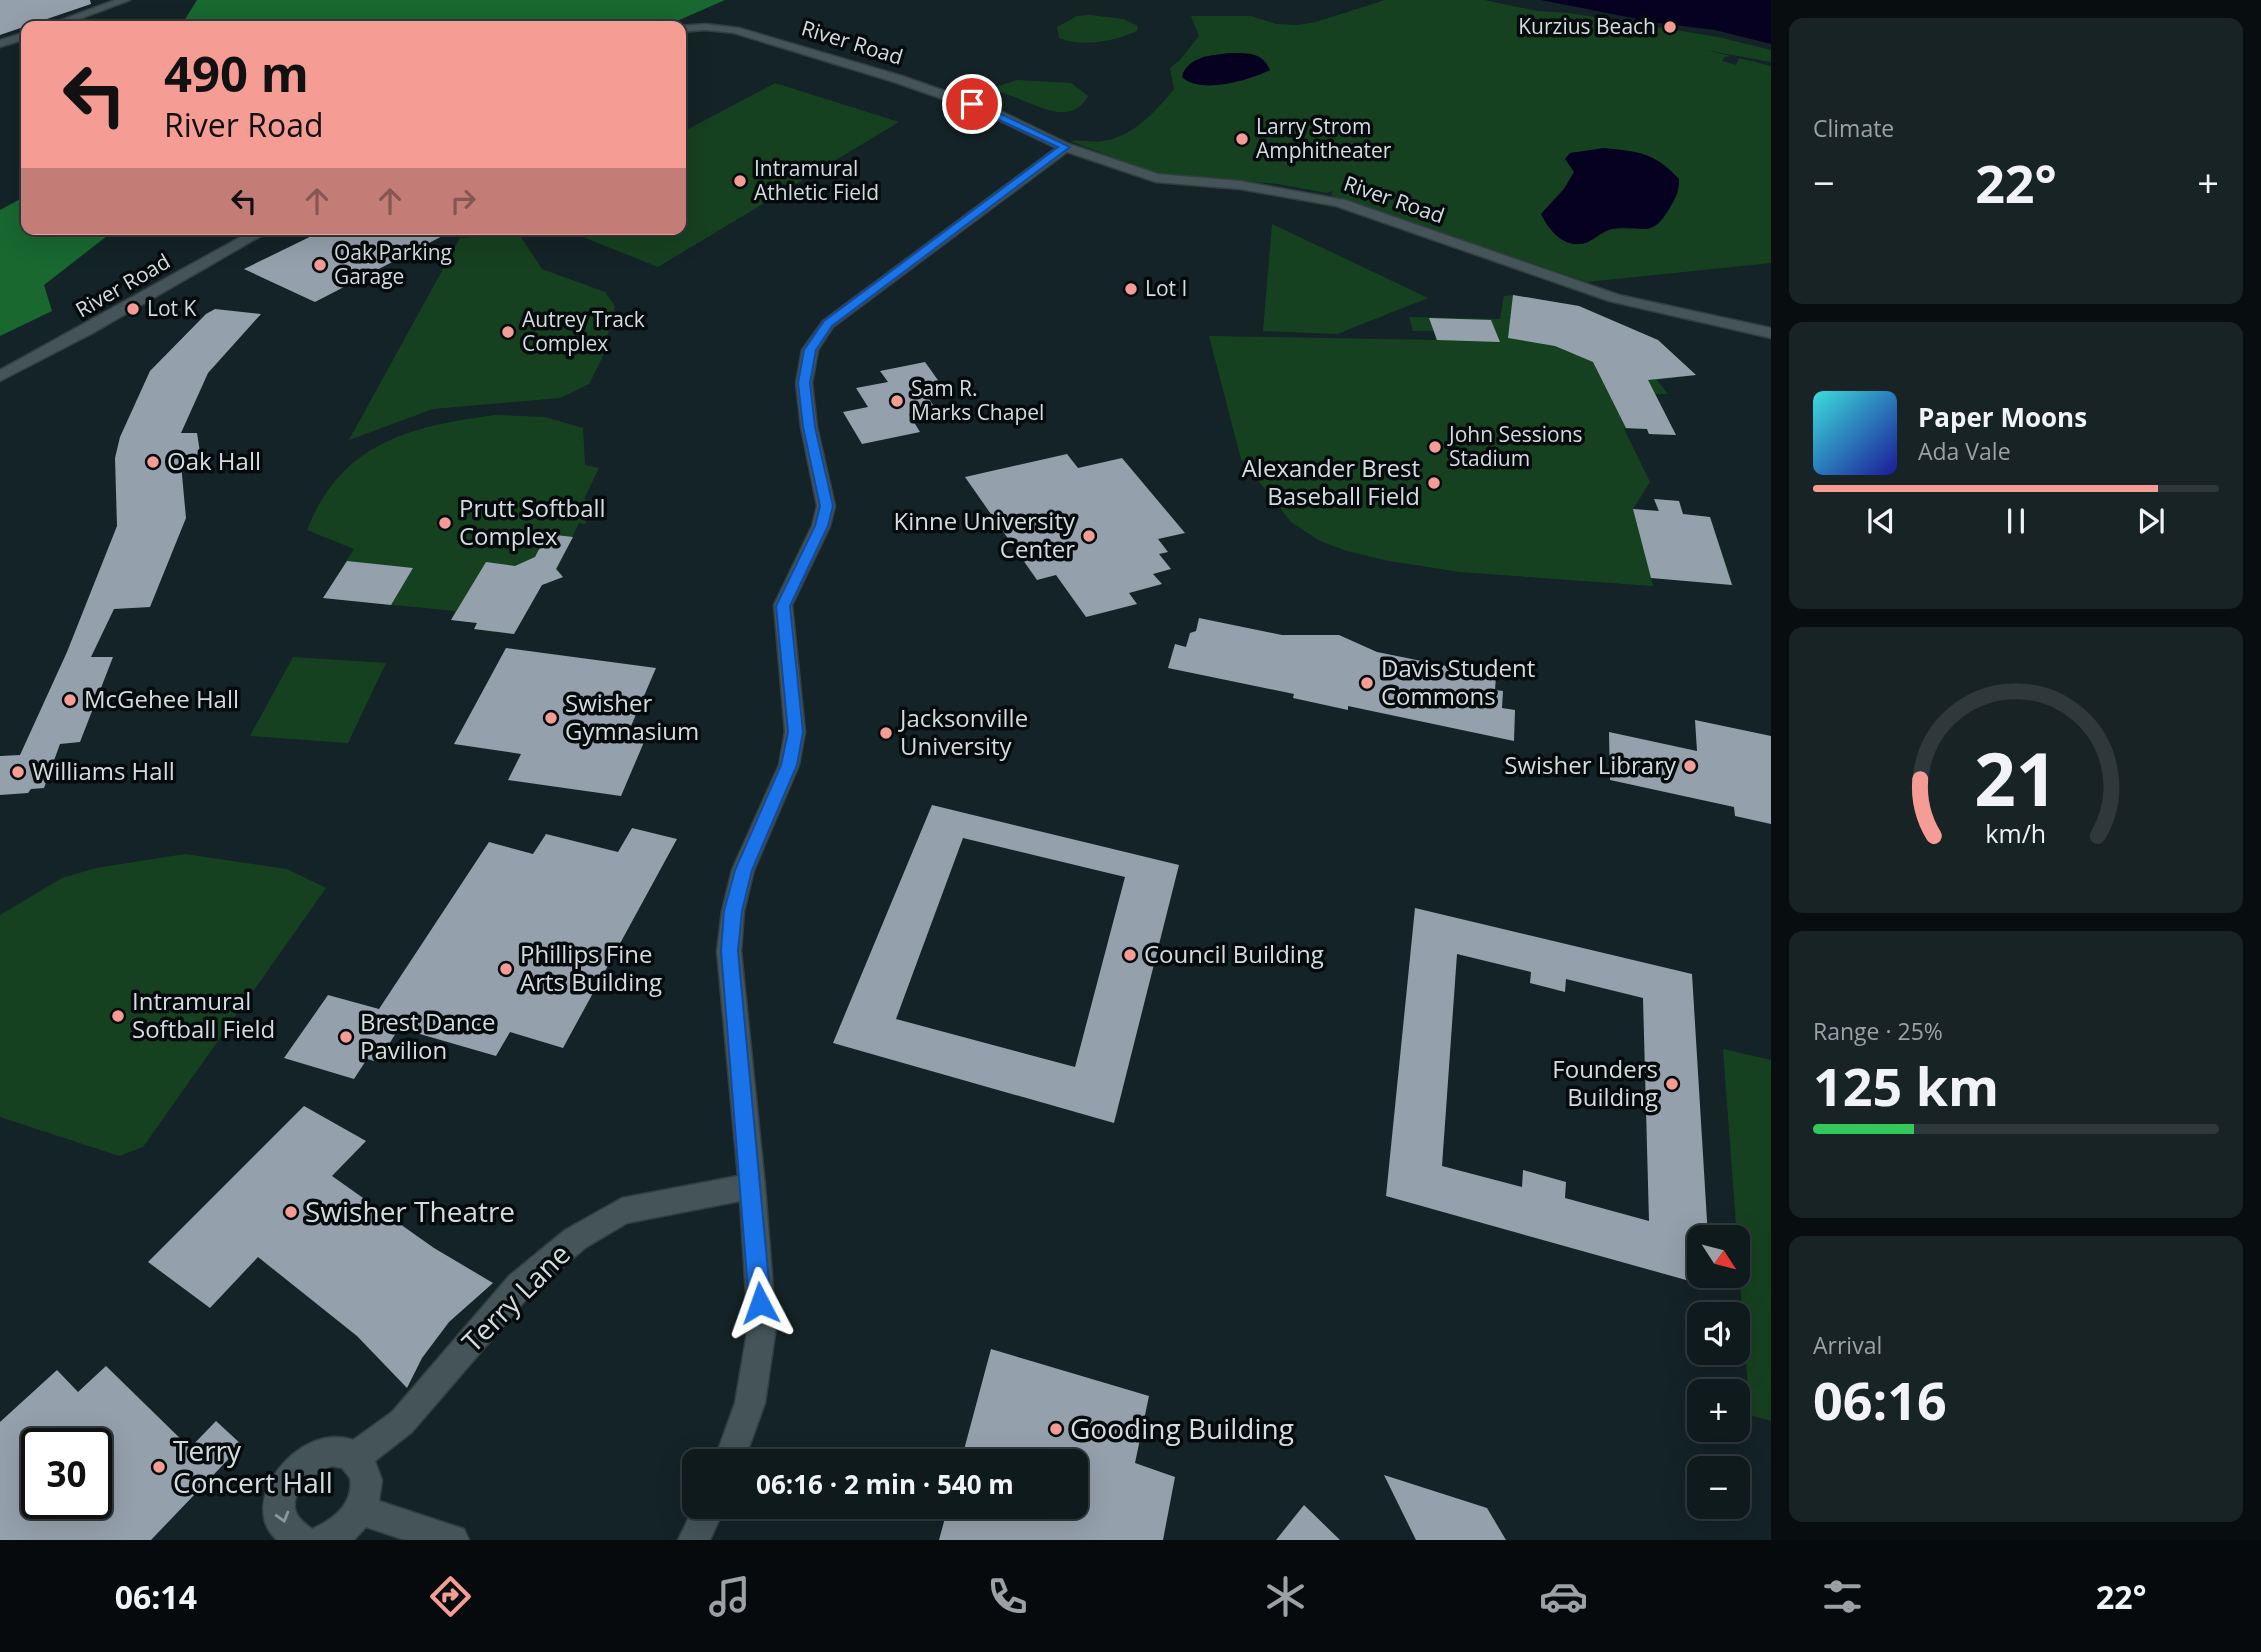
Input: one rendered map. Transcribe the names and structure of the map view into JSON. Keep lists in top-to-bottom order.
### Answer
{
  "streets": {
    "street": ["River Road", "Terry Lane"]
  },
  "places": [
    "Kurzius Beach",
    "Larry Strom Amphitheater",
    "Intramural Athletic Field",
    "Oak Parking Garage",
    "Lot I",
    "Lot K",
    "Autrey Track Complex",
    "Sam R. Marks Chapel",
    "John Sessions Stadium",
    "Oak Hall",
    "Alexander Brest Baseball Field",
    "Prutt Softball Complex",
    "Kinne University Center",
    "Davis Student Commons",
    "McGehee Hall",
    "Swisher Gymnasium",
    "Jacksonville University",
    "Swisher Library",
    "Williams Hall",
    "Council Building",
    "Phillips Fine Arts Building",
    "Intramural Softball Field",
    "Brest Dance Pavilion",
    "Founders Building",
    "Swisher Theatre",
    "Gooding Building",
    "Terry Concert Hall"
  ],
  "north": "bottom right",
  "page": {
    "tile": [
      "Climate",
      ["Range · 25%", "125 km"],
      ["Arrival", "06:16"]
    ],
    "turn": ["490 m", "River Road"],
    "heat": ["−", "22°", "+"],
    "song": ["Paper Moons", "Ada Vale"],
    "map_buttons": ["+", "−"],
    "limit": "30",
    "trip": "06:16 · 2 min · 540 m",
    "tabs": ["06:14", "22°"],
    "gauge": ["21", "km/h"]
  }
}
